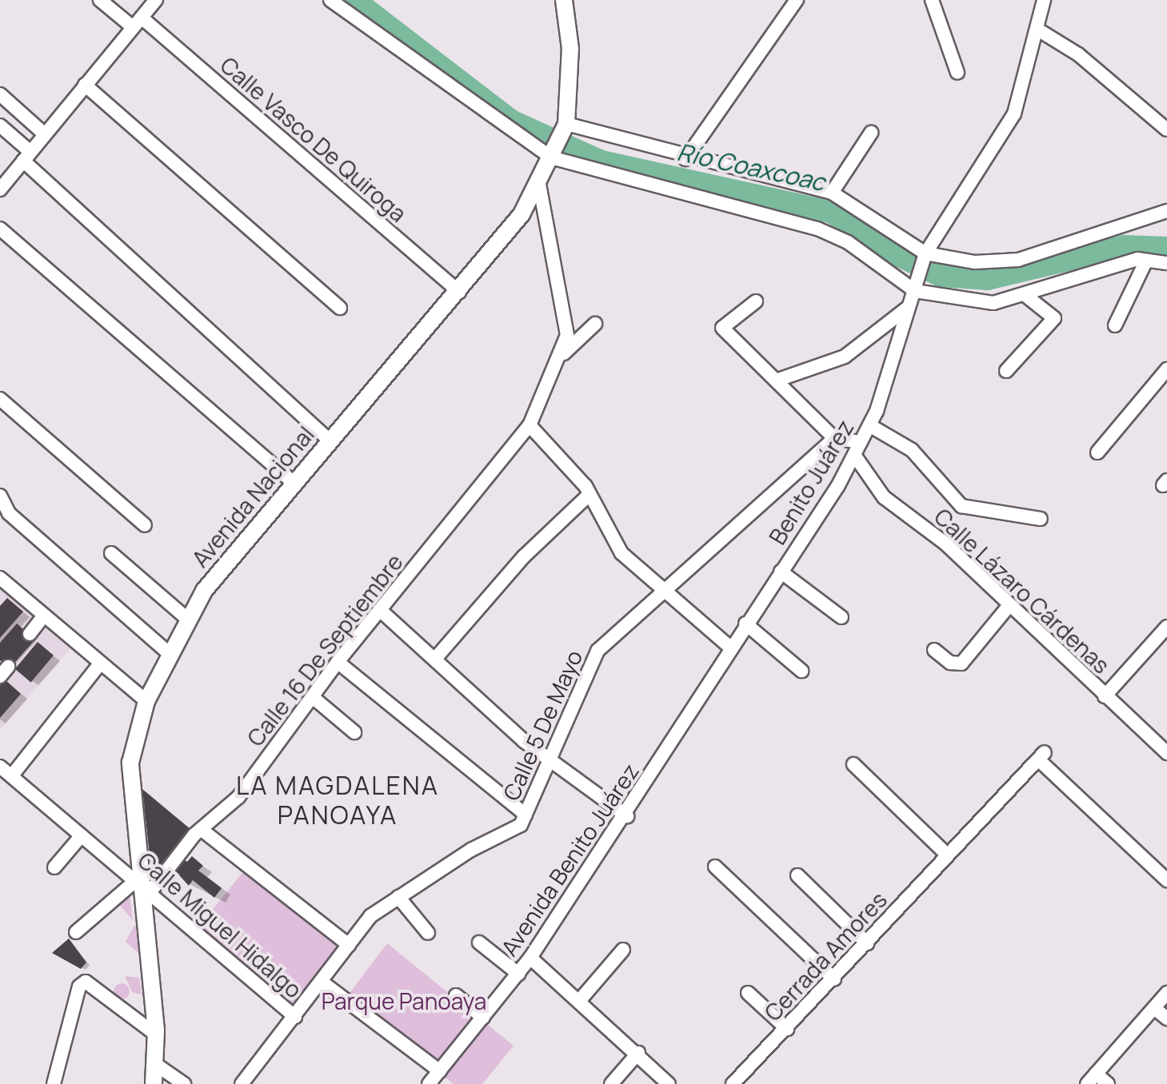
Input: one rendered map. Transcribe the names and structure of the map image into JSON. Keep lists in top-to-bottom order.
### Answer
{
  "streets": {
    "main road": ["Avenida Nacional"],
    "street": [
      "Calle Vasco De Quiroga",
      "Benito Juárez",
      "Calle Lázaro Cárdenas",
      "Calle 16 De Septiembre",
      "Calle 5 De Mayo",
      "Avenida Benito Juárez",
      "Calle Miguel Hidalgo",
      "Cerrada Amores"
    ]
  },
  "crossings": [
    ["Calle Vasco De Quiroga", "Avenida Nacional"],
    ["Benito Juárez", "Calle Lázaro Cárdenas"],
    ["Benito Juárez", "Avenida Benito Juárez"],
    ["Avenida Nacional", "Calle 16 De Septiembre"],
    ["Avenida Nacional", "Calle Miguel Hidalgo"],
    ["Calle 16 De Septiembre", "Calle Miguel Hidalgo"],
    ["Calle 5 De Mayo", "Calle Miguel Hidalgo"],
    ["Avenida Benito Juárez", "Calle Miguel Hidalgo"]
  ],
  "districts": ["LA MAGDALENA PANOAYA"],
  "water": ["Río Coaxcoac"],
  "parks": ["Parque Panoaya"]
}
